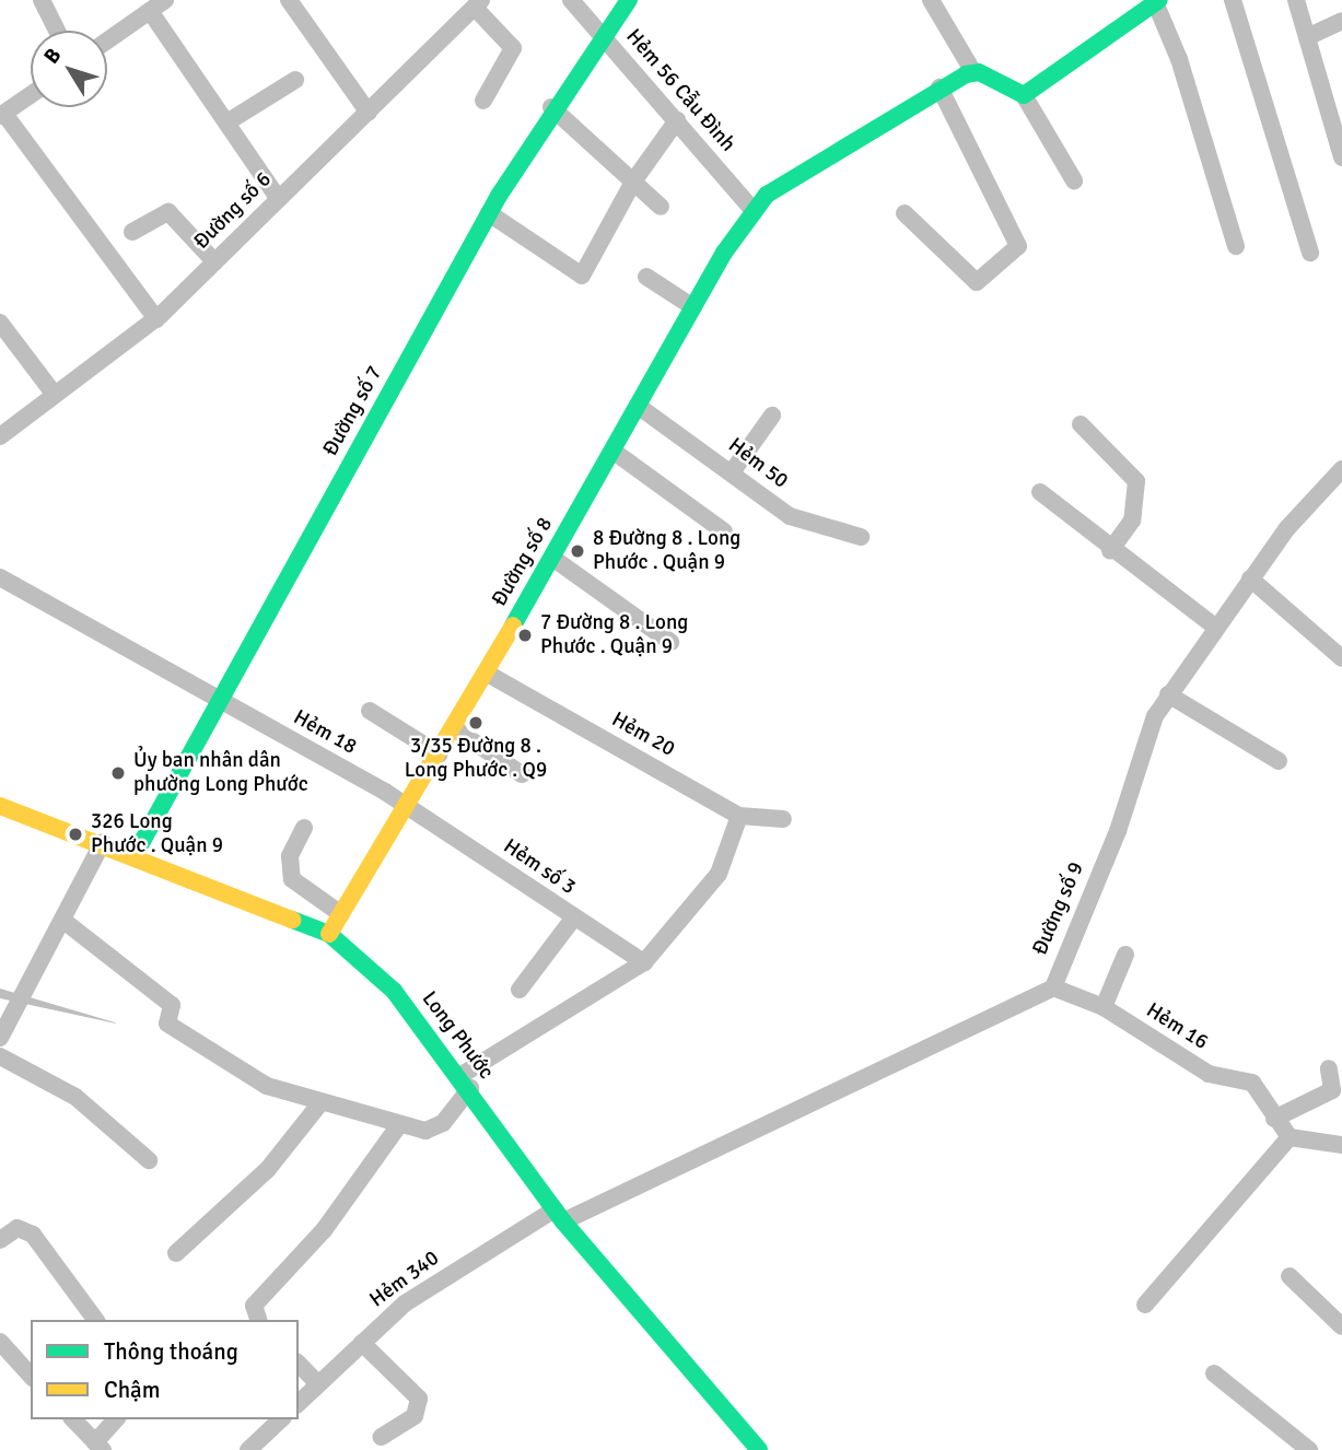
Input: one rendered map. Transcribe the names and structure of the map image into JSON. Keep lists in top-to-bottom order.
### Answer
{
  "streets": {
    "street": [
      "Hẻm 56 Cẫu Đình",
      "Đường số 6",
      "Đường số 7",
      "Hẻm 50",
      "Đường số 8",
      "Hẻm 18",
      "Hẻm 20",
      "Hẻm số 3",
      "Đường số 9",
      "Hẻm 16",
      "Long Phước",
      "Hẻm 340"
    ]
  },
  "crossings": [
    ["Hẻm 56 Cẫu Đình", "Đường số 7"],
    ["Hẻm 56 Cẫu Đình", "Đường số 8"],
    ["Đường số 7", "Hẻm 18"],
    ["Đường số 7", "Long Phước"],
    ["Hẻm 50", "Đường số 8"],
    ["Đường số 8", "Hẻm 18"],
    ["Đường số 8", "Hẻm 20"],
    ["Đường số 8", "Hẻm số 3"],
    ["Đường số 8", "Long Phước"],
    ["Hẻm 18", "Hẻm số 3"],
    ["Đường số 9", "Hẻm 16"],
    ["Đường số 9", "Long Phước"],
    ["Đường số 9", "Hẻm 340"],
    ["Long Phước", "Hẻm 340"]
  ],
  "places": [
    "8 Đường 8 . Long Phước . Quận 9",
    "7 Đường 8 . Long Phước . Quận 9",
    "3/35 Đường 8 . Long Phước . Q9",
    "Ủy ban nhân dân phường Long Phước",
    "326 Long Phước . Quận 9"
  ],
  "legend": ["Thông thoáng", "Chậm"],
  "north": "top left"
}
